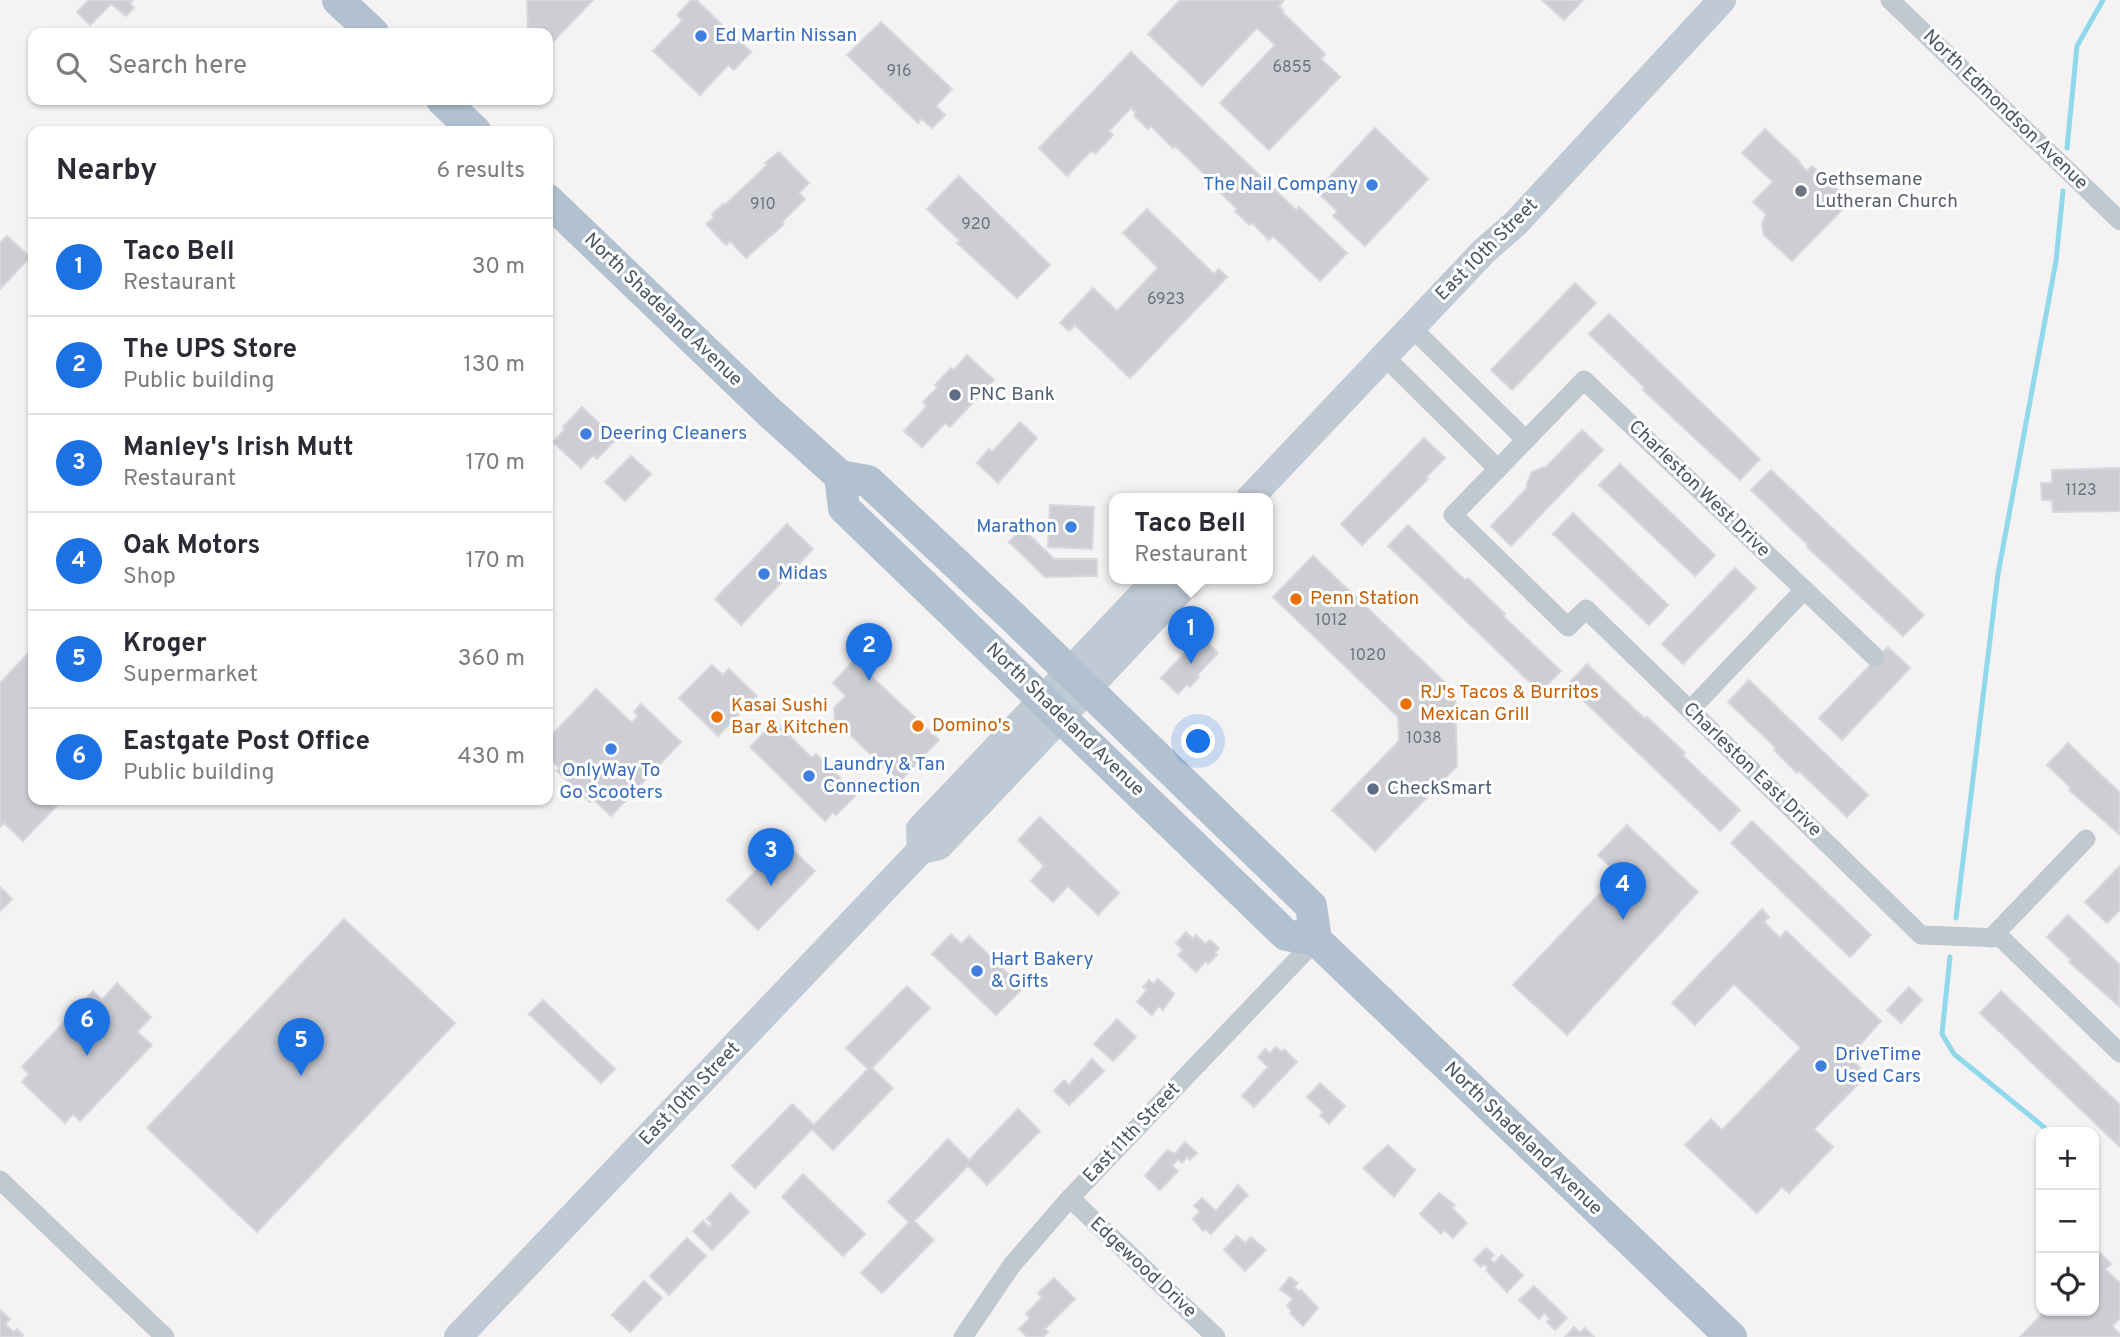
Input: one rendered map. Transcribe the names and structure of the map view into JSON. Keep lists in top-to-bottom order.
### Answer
{
  "streets": {
    "main road": ["East 10th Street", "North Shadeland Avenue"],
    "street": [
      "North Edmondson Avenue",
      "Charleston West Drive",
      "Charleston East Drive",
      "East 11th Street",
      "Edgewood Drive"
    ]
  },
  "crossings": [
    ["East 10th Street", "North Shadeland Avenue"],
    ["North Shadeland Avenue", "East 11th Street"],
    ["Charleston West Drive", "Charleston East Drive"],
    ["East 11th Street", "Edgewood Drive"]
  ],
  "places": [
    "Ed Martin Nissan",
    "The Nail Company",
    "Gethsemane Lutheran Church",
    "PNC Bank",
    "Deering Cleaners",
    "Marathon",
    "Midas",
    "Penn Station",
    "RJ's Tacos & Burritos Mexican Grill",
    "Kasai Sushi Bar & Kitchen",
    "Domino's",
    "OnlyWay To Go Scooters",
    "Laundry & Tan Connection",
    "CheckSmart",
    "Hart Bakery & Gifts",
    "DriveTime Used Cars"
  ],
  "house_numbers": [
    "6855",
    "916",
    "910",
    "920",
    "6923",
    "1123",
    "1012",
    "1020",
    "1038"
  ],
  "page": {
    "search": "Search here",
    "heading": ["Nearby", "6 results"],
    "list": [
      {
        "mark": "1",
        "name": "Taco Bell",
        "note": "Restaurant",
        "value": "30 m"
      },
      {
        "mark": "2",
        "name": "The UPS Store",
        "note": "Public building",
        "value": "130 m"
      },
      {
        "mark": "3",
        "name": "Manley's Irish Mutt",
        "note": "Restaurant",
        "value": "170 m"
      },
      {
        "mark": "4",
        "name": "Oak Motors",
        "note": "Shop",
        "value": "170 m"
      },
      {
        "mark": "5",
        "name": "Kroger",
        "note": "Supermarket",
        "value": "360 m"
      },
      {
        "mark": "6",
        "name": "Eastgate Post Office",
        "note": "Public building",
        "value": "430 m"
      }
    ],
    "popup": ["Taco Bell", "Restaurant"],
    "pins": [
      "1",
      "2",
      "3",
      "4",
      "6",
      "5"
    ],
    "map_buttons": ["+", "−"]
  }
}
